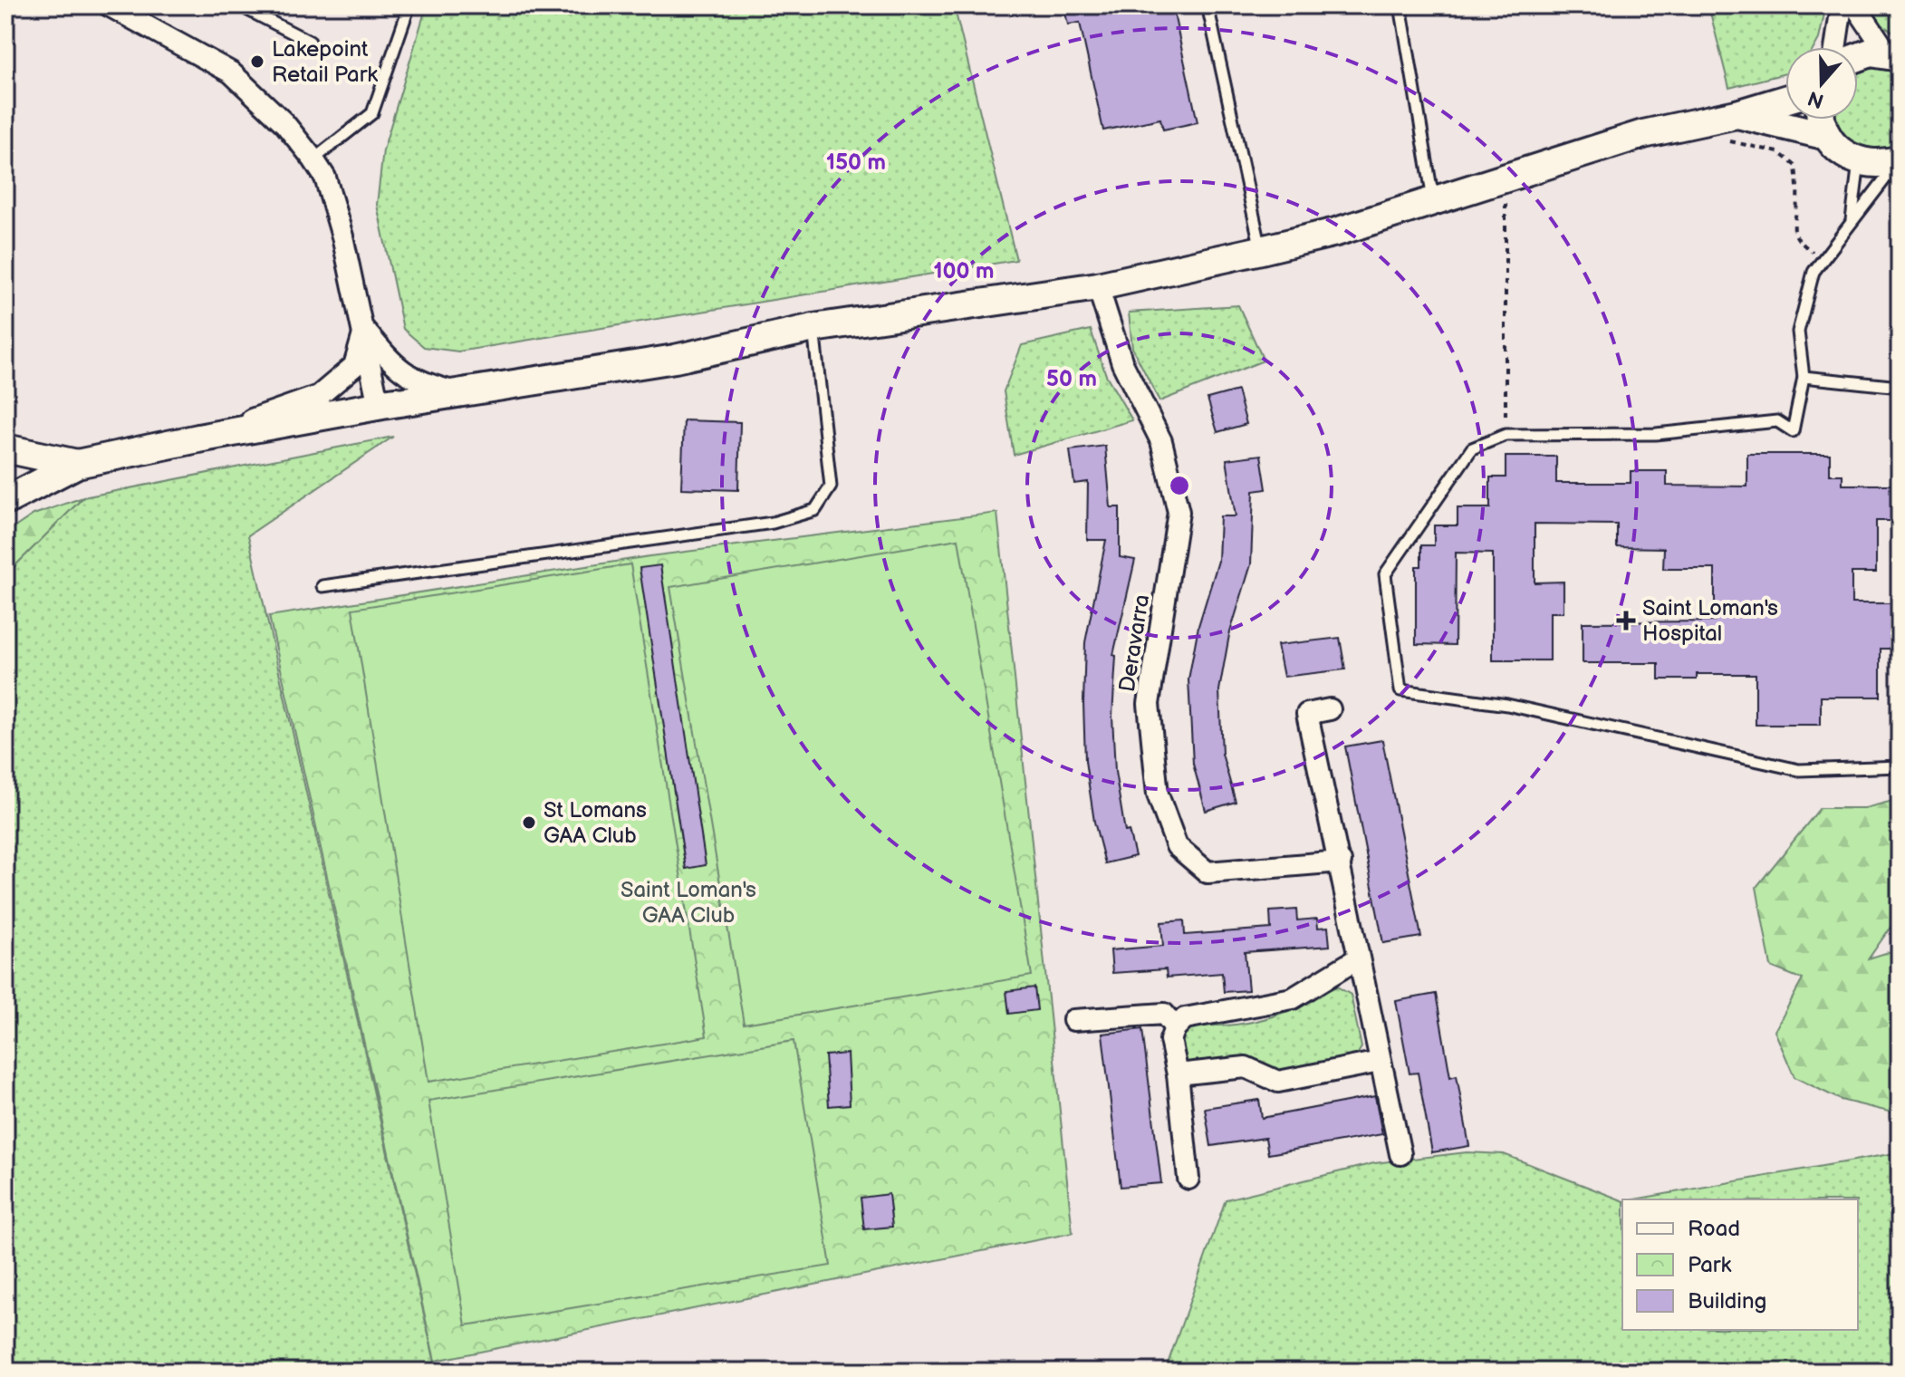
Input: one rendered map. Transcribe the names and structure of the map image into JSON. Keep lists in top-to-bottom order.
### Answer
{
  "streets": {
    "street": ["Deravarra"]
  },
  "parks": ["Saint Loman's GAA Club"],
  "places": {
    "other": ["Lakepoint Retail Park", "St Lomans GAA Club"],
    "health": ["Saint Loman's Hospital"]
  },
  "legend": ["Road", "Park", "Building"],
  "north": "bottom",
  "rings": ["150 m", "100 m", "50 m"]
}
